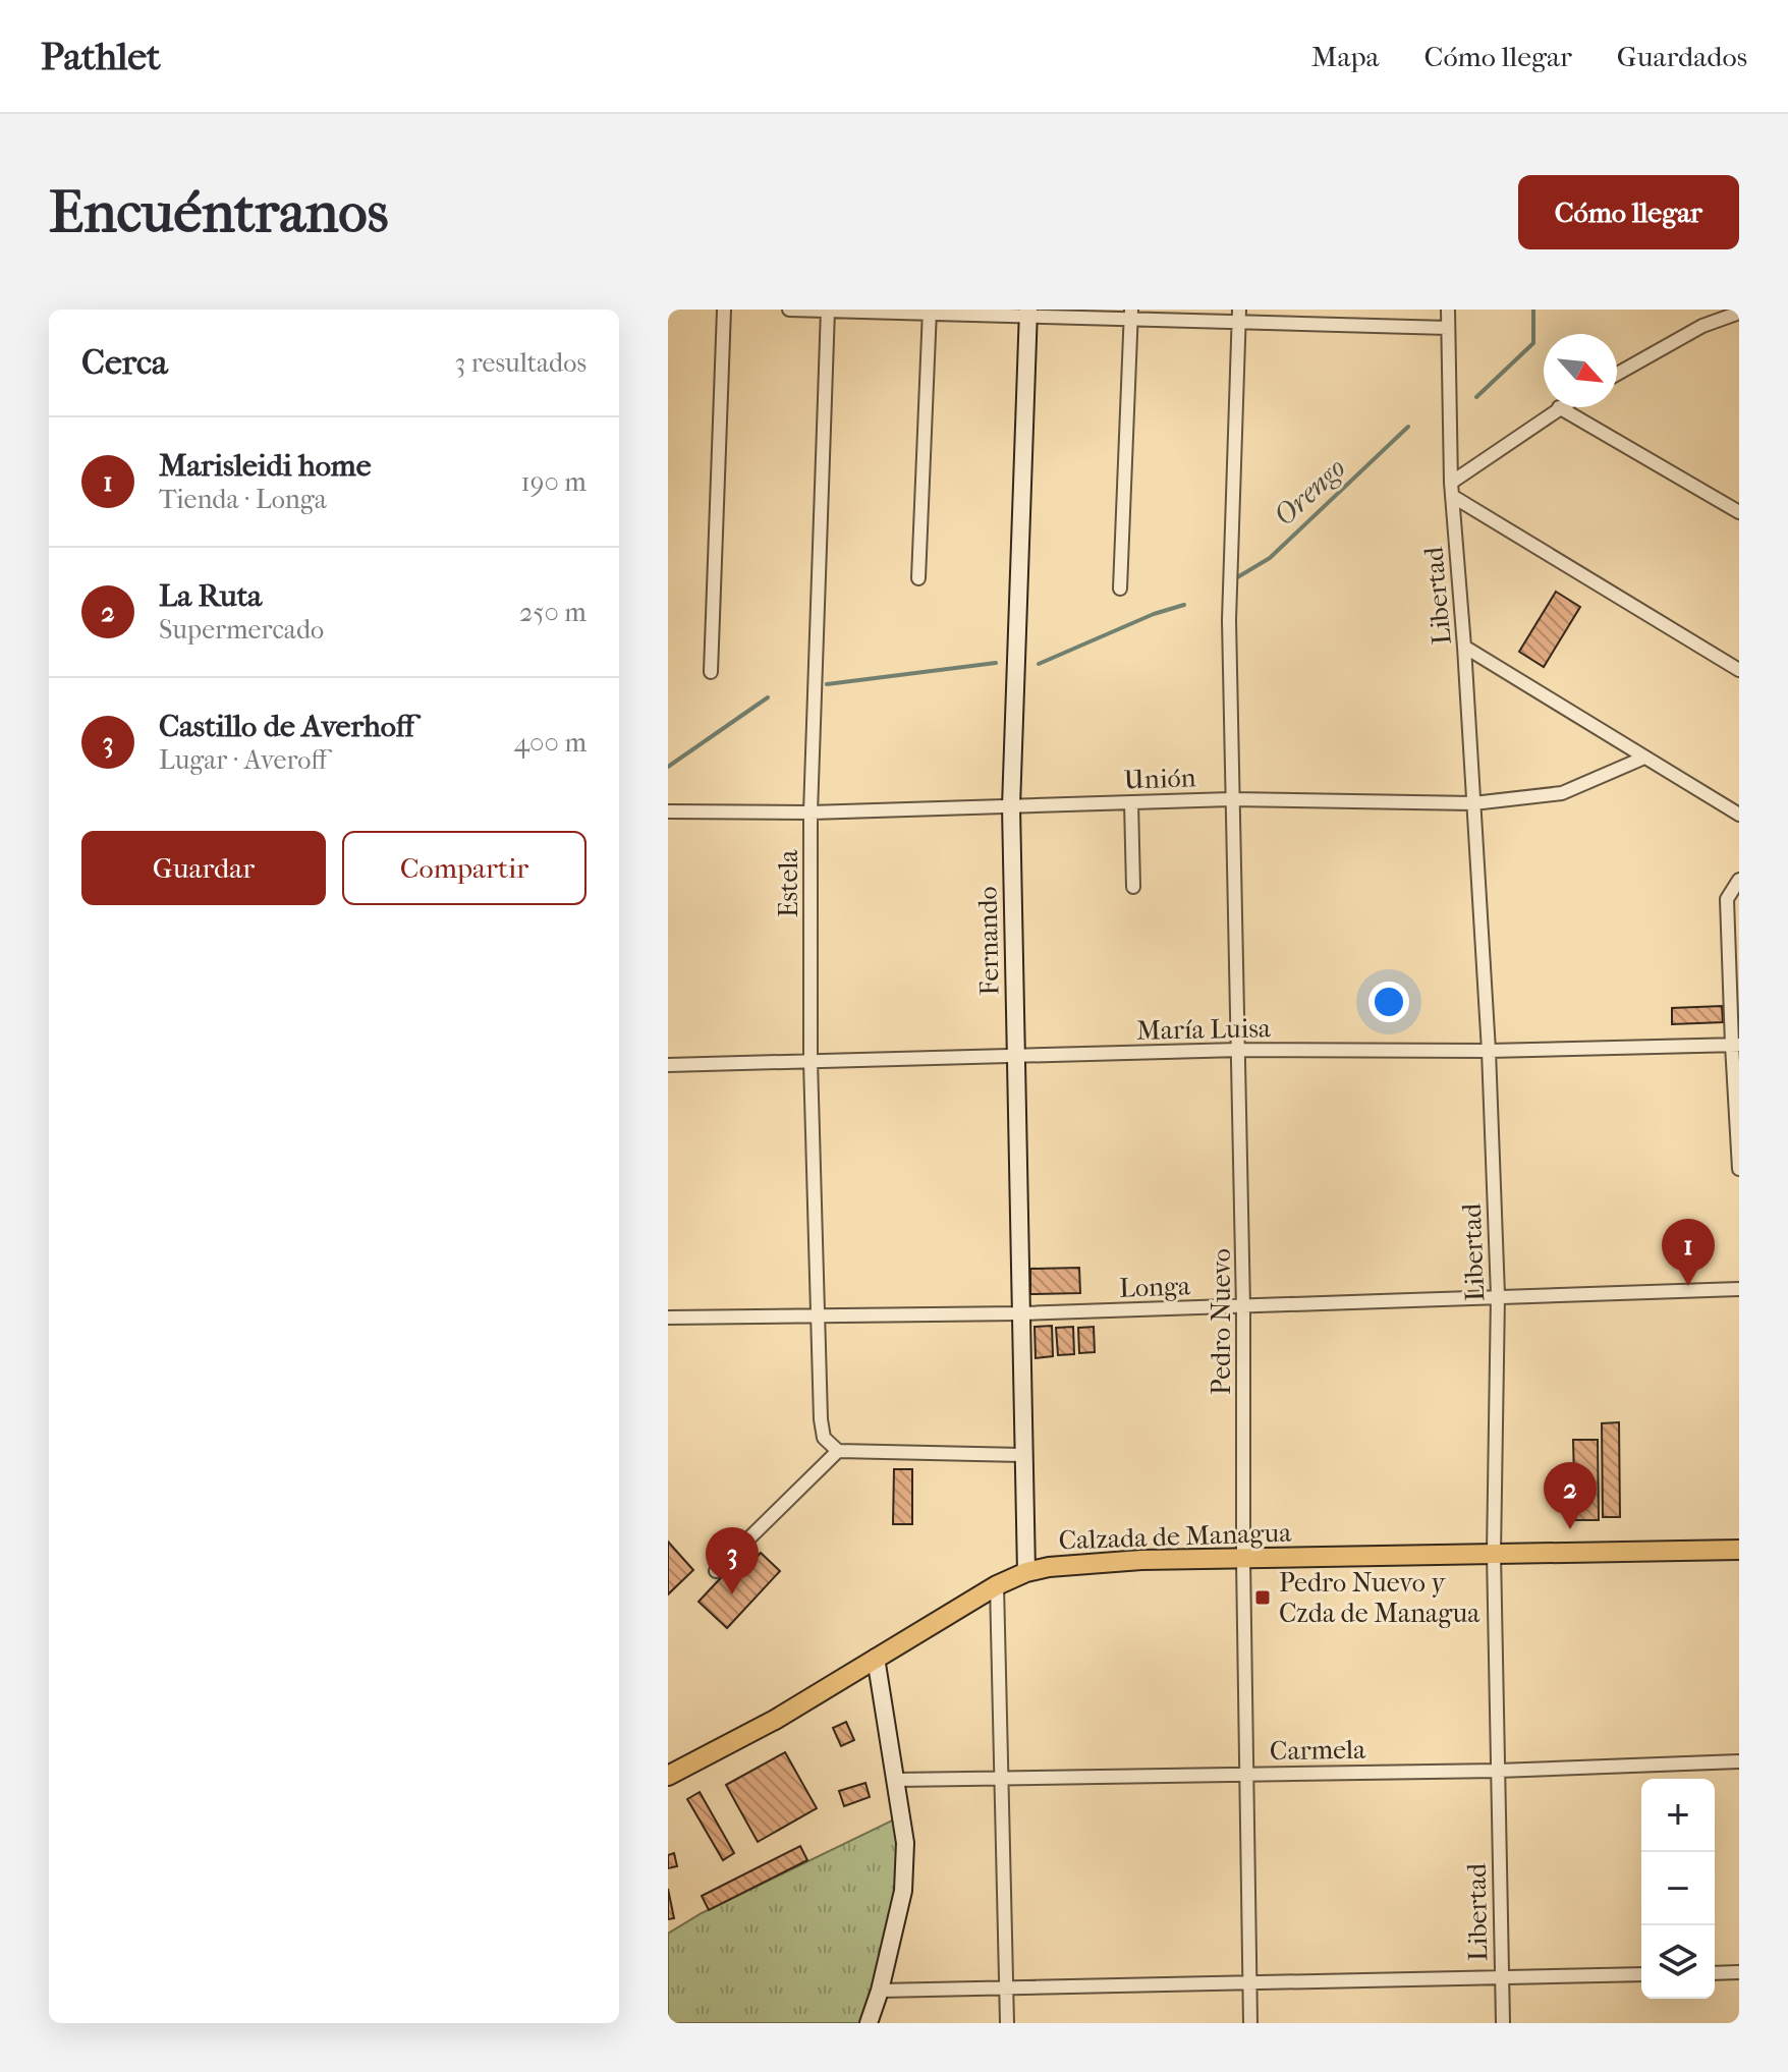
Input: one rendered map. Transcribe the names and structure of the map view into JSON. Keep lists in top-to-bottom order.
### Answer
{
  "streets": {
    "main road": ["Calzada de Managua"],
    "street": [
      "Libertad",
      "Unión",
      "Estela",
      "Fernando",
      "María Luisa",
      "Longa",
      "Pedro Nuevo",
      "Carmela"
    ]
  },
  "crossings": [
    ["Libertad", "Unión"],
    ["Libertad", "María Luisa"],
    ["Libertad", "Longa"],
    ["Libertad", "Calzada de Managua"],
    ["Libertad", "Carmela"],
    ["Unión", "Estela"],
    ["Unión", "Fernando"],
    ["Unión", "Pedro Nuevo"],
    ["Estela", "María Luisa"],
    ["Estela", "Longa"],
    ["Fernando", "María Luisa"],
    ["Fernando", "Longa"],
    ["Fernando", "Calzada de Managua"],
    ["María Luisa", "Pedro Nuevo"],
    ["Longa", "Pedro Nuevo"],
    ["Pedro Nuevo", "Calzada de Managua"],
    ["Pedro Nuevo", "Carmela"]
  ],
  "water": ["Orengo"],
  "places": {
    "transit": ["Pedro Nuevo y Czda de Managua"]
  },
  "north": "bottom right",
  "page": {
    "header": "Pathlet",
    "nav": ["Mapa", "Cómo llegar", "Guardados"],
    "buttons": [
      "Cómo llegar",
      ["Guardar", "Compartir"]
    ],
    "title": "Encuéntranos",
    "heading": ["Cerca", "3 resultados"],
    "list": [
      {
        "mark": "1",
        "name": "Marisleidi home",
        "note": "Tienda · Longa",
        "value": "190 m"
      },
      {
        "mark": "2",
        "name": "La Ruta",
        "note": "Supermercado",
        "value": "250 m"
      },
      {
        "mark": "3",
        "name": "Castillo de Averhoff",
        "note": "Lugar · Averoff",
        "value": "400 m"
      }
    ],
    "pins": ["1", "2", "3"],
    "map_buttons": ["+", "−"]
  }
}
